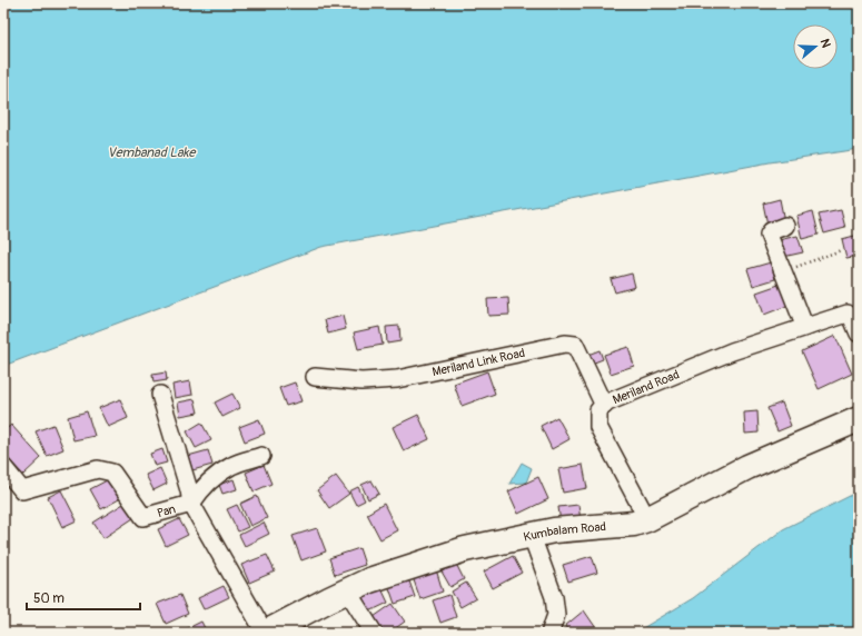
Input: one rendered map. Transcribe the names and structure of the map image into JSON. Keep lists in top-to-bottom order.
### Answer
{
  "streets": {
    "main road": ["Kumbalam Road"],
    "street": ["Meriland Link Road", "Meriland Road", "Pan"]
  },
  "crossings": [
    ["Meriland Link Road", "Meriland Road"],
    ["Meriland Road", "Kumbalam Road"],
    ["Pan", "Kumbalam Road"]
  ],
  "water": ["Vembanad Lake"],
  "scale_bar": "50 m",
  "north": "right"
}
